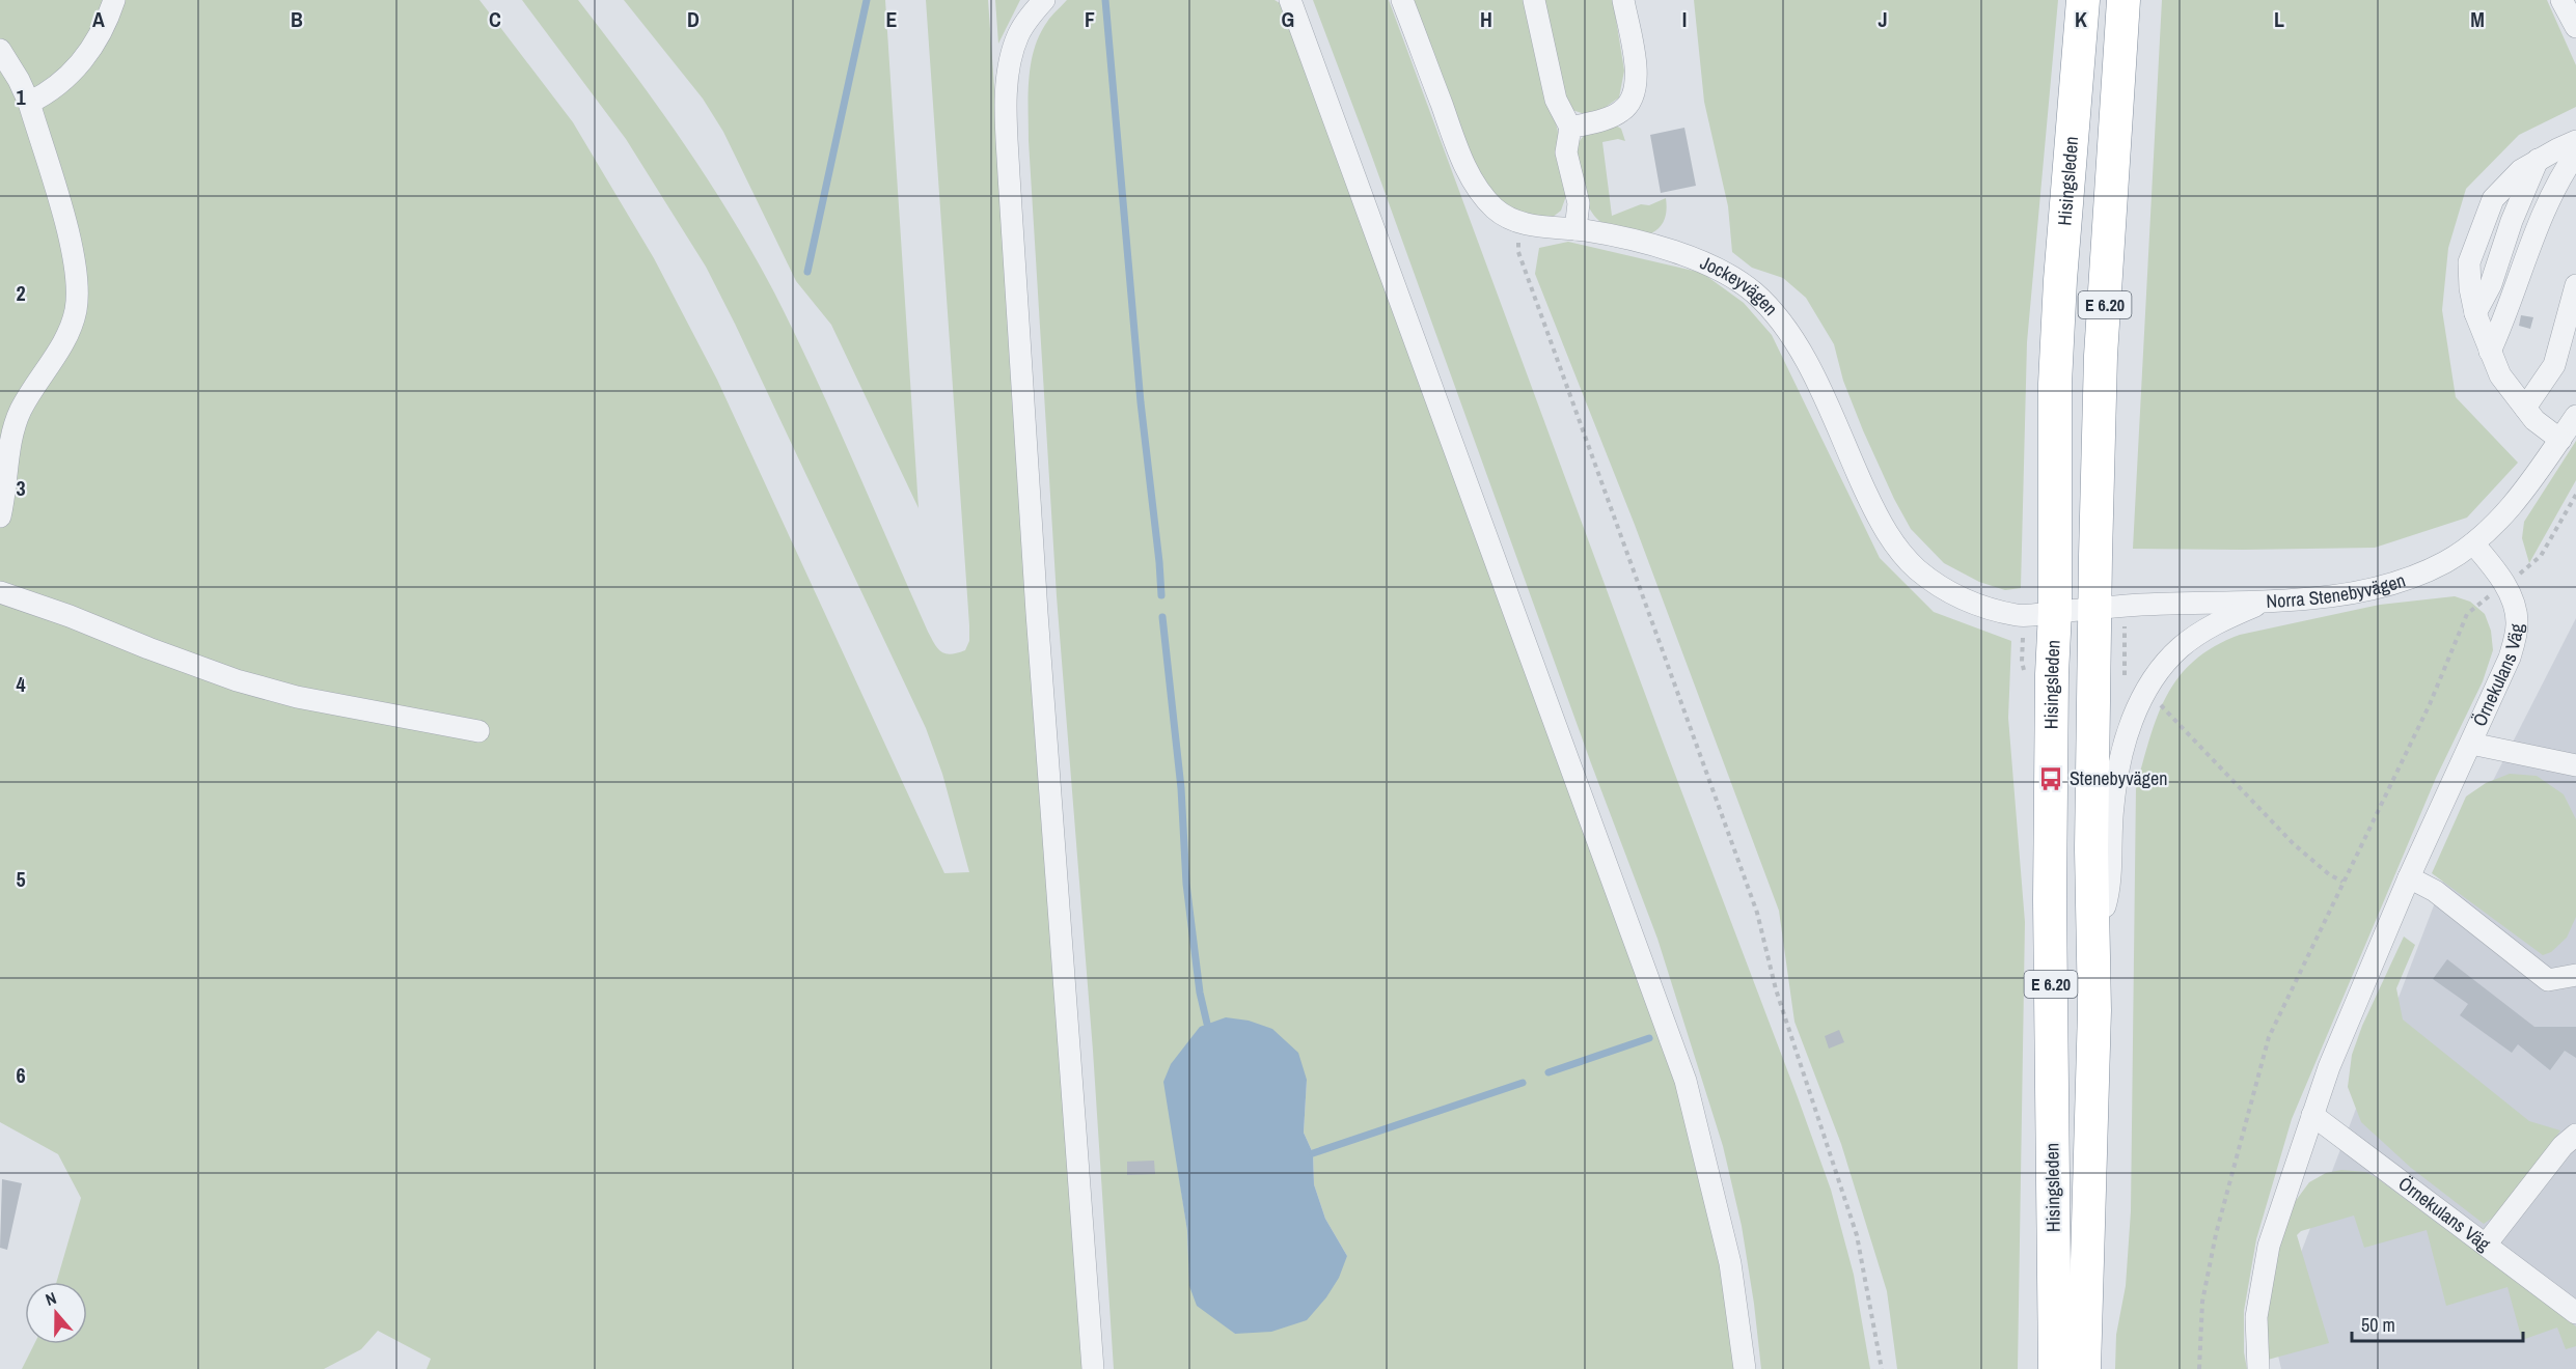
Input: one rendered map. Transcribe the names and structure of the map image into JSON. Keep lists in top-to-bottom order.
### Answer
{
  "streets": {
    "highway": ["Hisingsleden", "E 6.20"],
    "street": ["Jockeyvägen", "Norra Stenebyvägen", "Örnekulans Väg"]
  },
  "crossings": [
    ["Hisingsleden", "Jockeyvägen"],
    ["Hisingsleden", "Norra Stenebyvägen"],
    ["Jockeyvägen", "Norra Stenebyvägen"],
    ["Norra Stenebyvägen", "Örnekulans Väg"]
  ],
  "places": {
    "bus stop": ["Stenebyvägen"]
  },
  "scale_bar": "50 m",
  "north": "top",
  "grid": {
    "columns": [
      "A",
      "B",
      "C",
      "D",
      "E",
      "F",
      "G",
      "H",
      "I",
      "J",
      "K",
      "L",
      "M"
    ],
    "rows": [
      "1",
      "2",
      "3",
      "4",
      "5",
      "6"
    ]
  }
}
